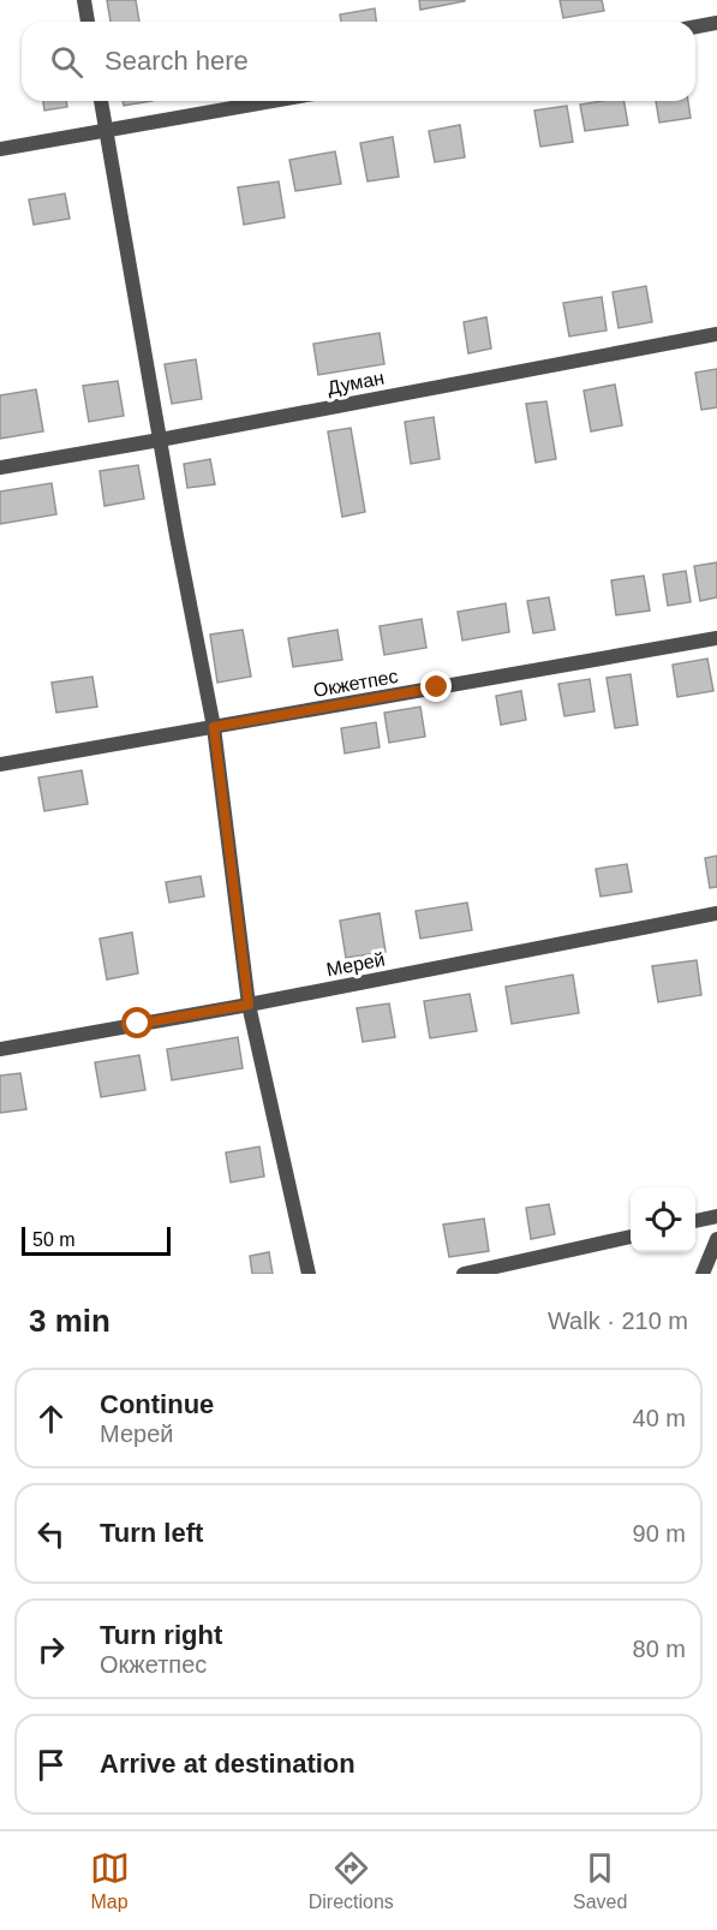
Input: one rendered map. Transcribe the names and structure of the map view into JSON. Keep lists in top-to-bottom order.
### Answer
{
  "streets": {
    "street": ["Думан", "Окжетпес", "Мерей"]
  },
  "scale_bar": "50 m",
  "page": {
    "search": "Search here",
    "scale": "50 m",
    "heading": ["3 min", "Walk · 210 m"],
    "list": [
      ["Continue", "Мерей", "40 m"],
      ["Turn left", "90 m"],
      ["Turn right", "Окжетпес", "80 m"],
      "Arrive at destination"
    ],
    "nav": ["Map", "Directions", "Saved"]
  }
}
